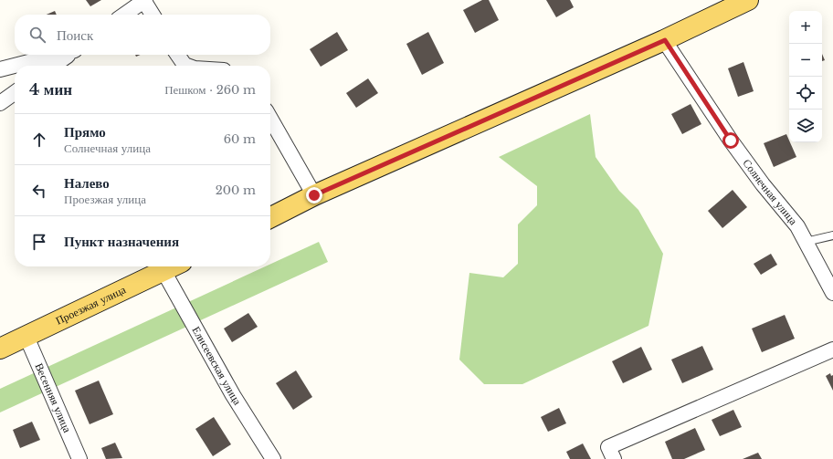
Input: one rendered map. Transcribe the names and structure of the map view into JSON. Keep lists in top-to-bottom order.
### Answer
{
  "streets": {
    "main road": ["Проезжая улица"],
    "street": ["Солнечная улица", "Елисеевская улица", "Весенняя улица"]
  },
  "crossings": [
    ["Проезжая улица", "Елисеевская улица"],
    ["Проезжая улица", "Весенняя улица"]
  ],
  "page": {
    "map_buttons": ["+", "−"],
    "search": "Поиск",
    "heading": ["4 мин", "Пешком · 260 m"],
    "list": [
      ["Прямо", "Солнечная улица", "60 m"],
      ["Налево", "Проезжая улица", "200 m"],
      "Пункт назначения"
    ]
  }
}
